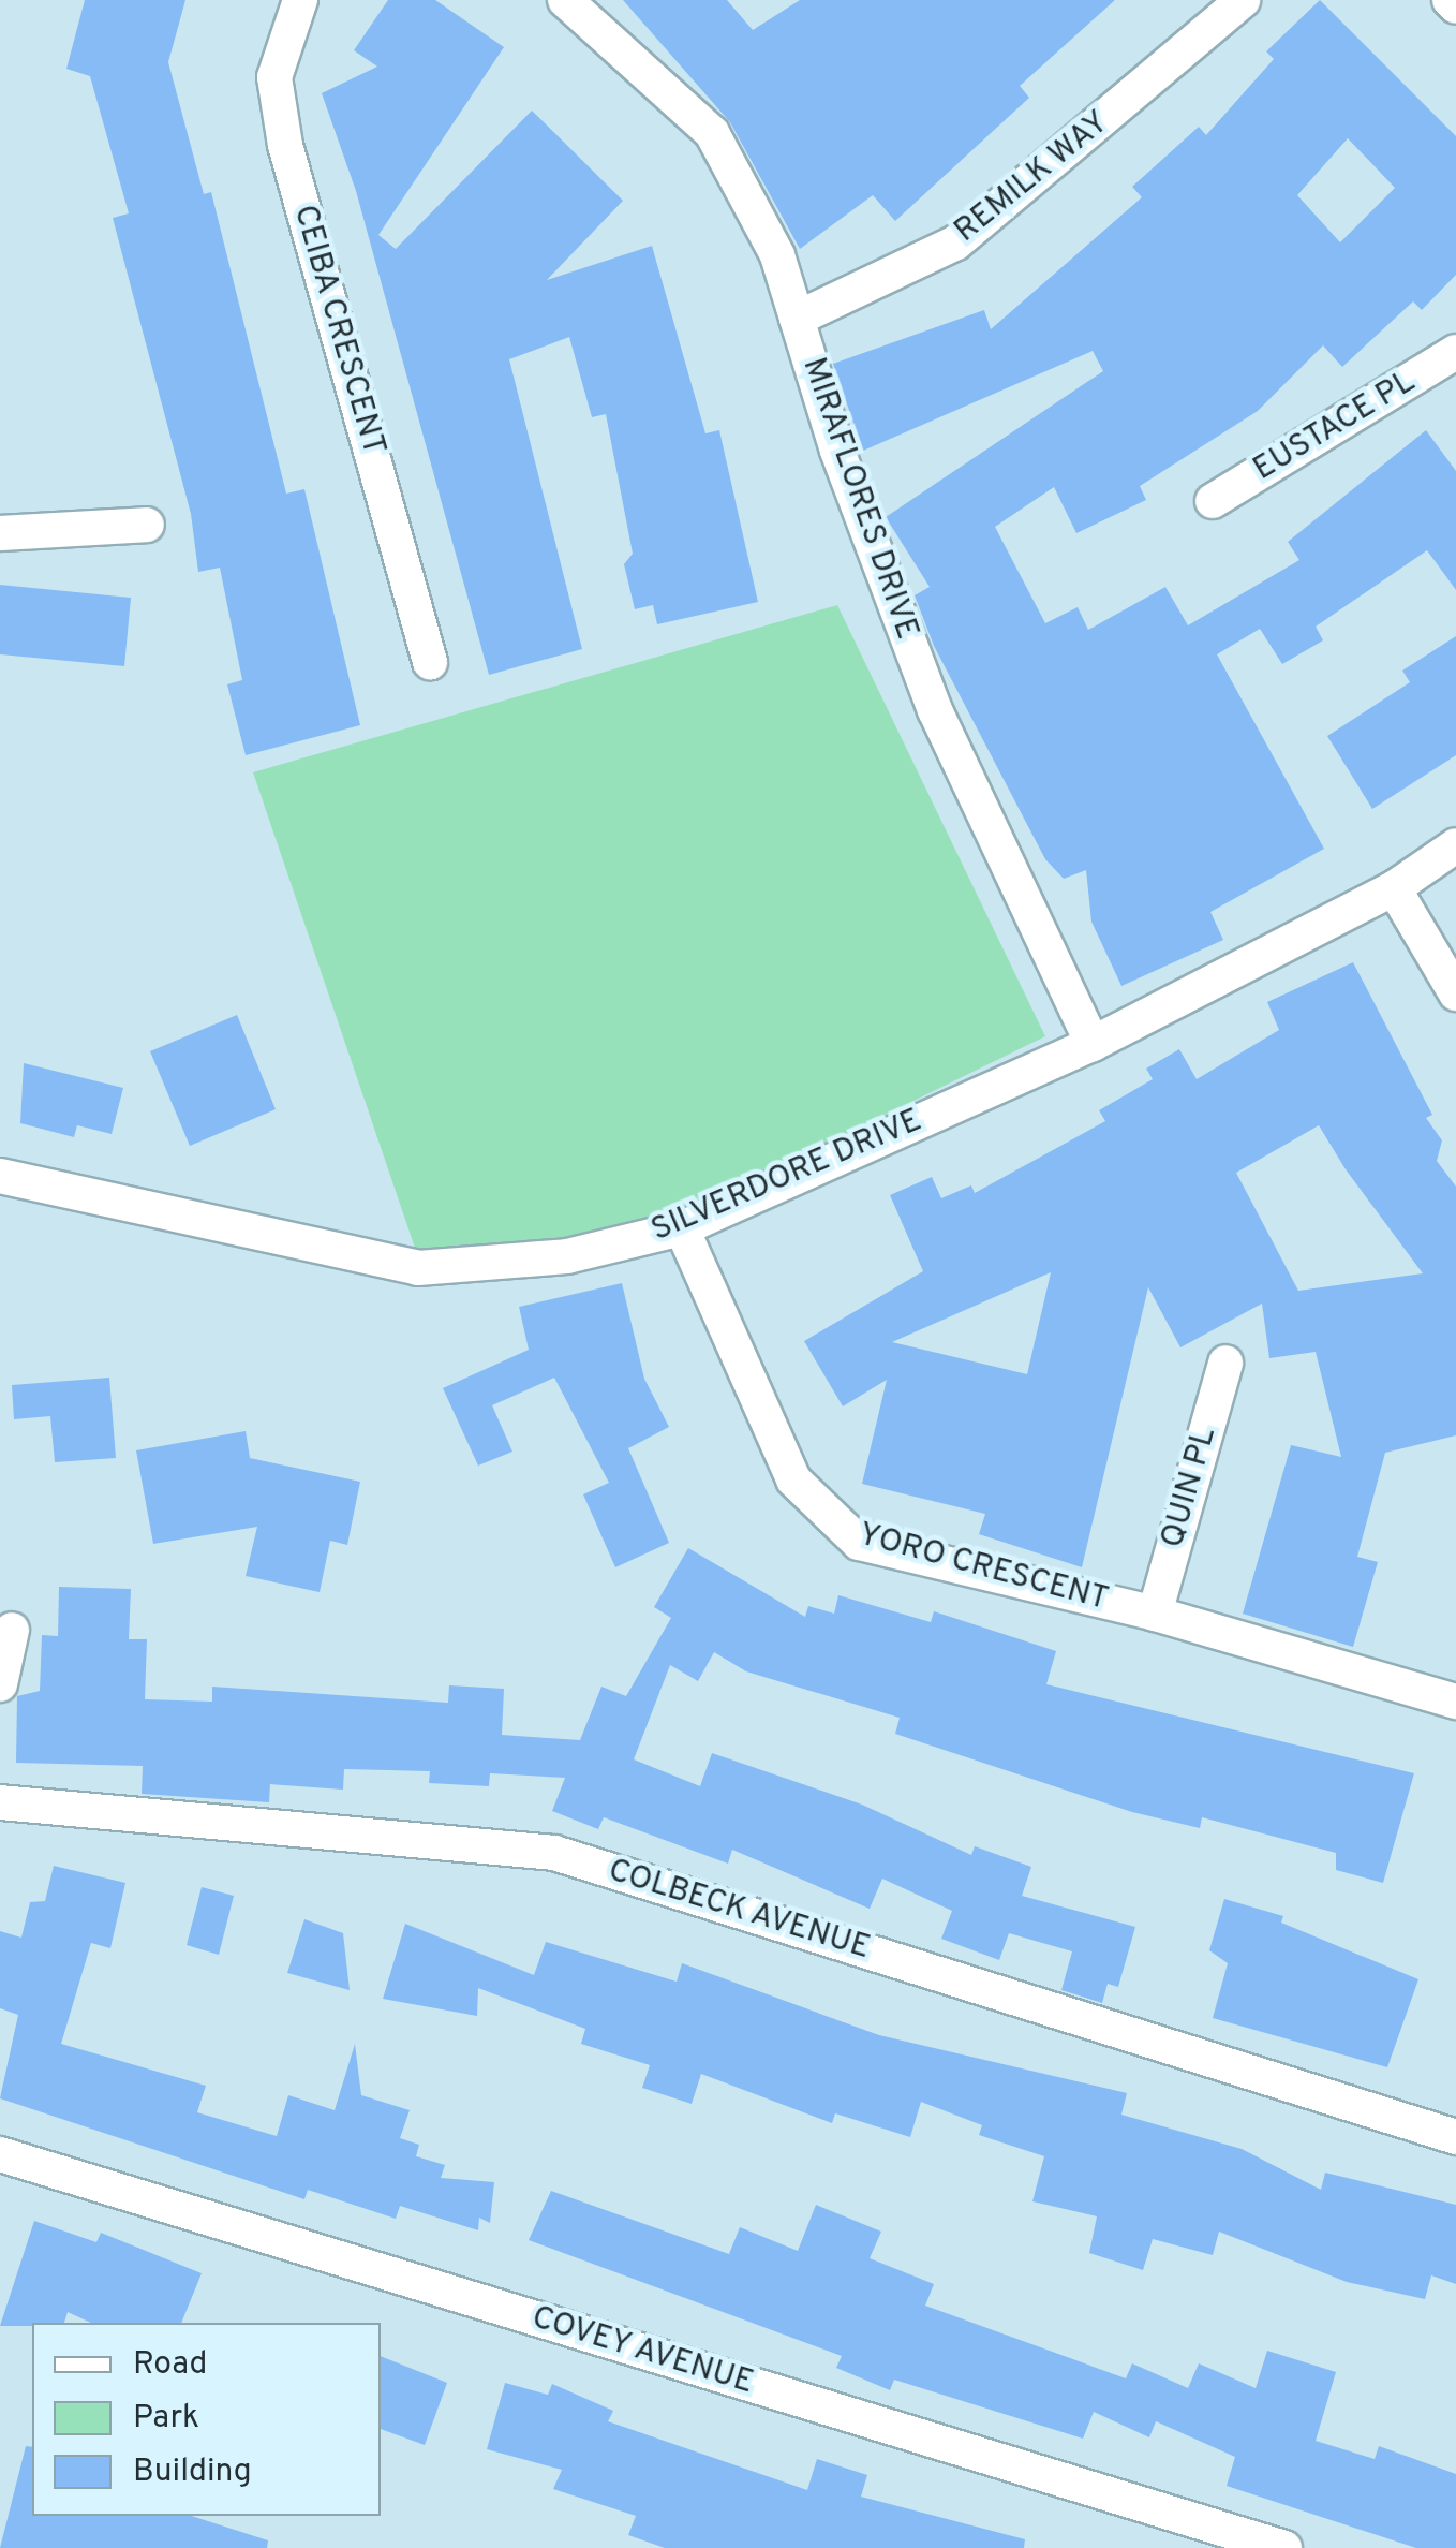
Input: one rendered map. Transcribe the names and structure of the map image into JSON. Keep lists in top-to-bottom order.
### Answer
{
  "streets": {
    "street": [
      "REMILK WAY",
      "CEIBA CRESCENT",
      "EUSTACE PL",
      "MIRAFLORES DRIVE",
      "SILVERDORE DRIVE",
      "QUIN PL",
      "YORO CRESCENT",
      "COLBECK AVENUE",
      "COVEY AVENUE"
    ]
  },
  "crossings": [
    ["REMILK WAY", "MIRAFLORES DRIVE"],
    ["MIRAFLORES DRIVE", "SILVERDORE DRIVE"],
    ["SILVERDORE DRIVE", "YORO CRESCENT"],
    ["QUIN PL", "YORO CRESCENT"]
  ],
  "legend": ["Road", "Park", "Building"]
}
